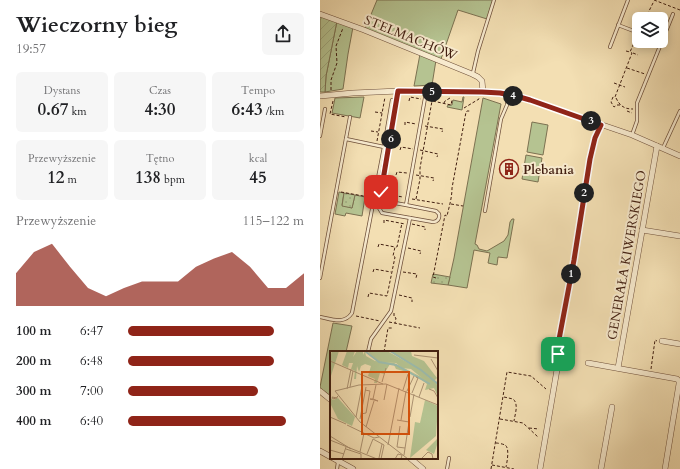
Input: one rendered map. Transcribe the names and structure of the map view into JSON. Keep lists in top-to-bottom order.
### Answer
{
  "streets": {
    "street": ["STELMACHÓW", "GENERAŁA KIWERSKIEGO"]
  },
  "places": {
    "building": ["Plebania"]
  },
  "page": {
    "heading": ["Wieczorny bieg", "19:57"],
    "stats": [
      ["Dystans", "0.67 km"],
      ["Czas", "4:30"],
      ["Tempo", "6:43 /km"],
      ["Przewyższenie", "12 m"],
      ["Tętno", "138 bpm"],
      ["kcal", "45"]
    ],
    "pins": [
      "5",
      "4",
      "3",
      "6",
      "2",
      "1"
    ],
    "chart": ["Przewyższenie", "115–122 m"],
    "list": [
      {
        "name": "100 m",
        "note": "6:47"
      },
      {
        "name": "200 m",
        "note": "6:48"
      },
      {
        "name": "300 m",
        "note": "7:00"
      },
      {
        "name": "400 m",
        "note": "6:40"
      }
    ]
  }
}
